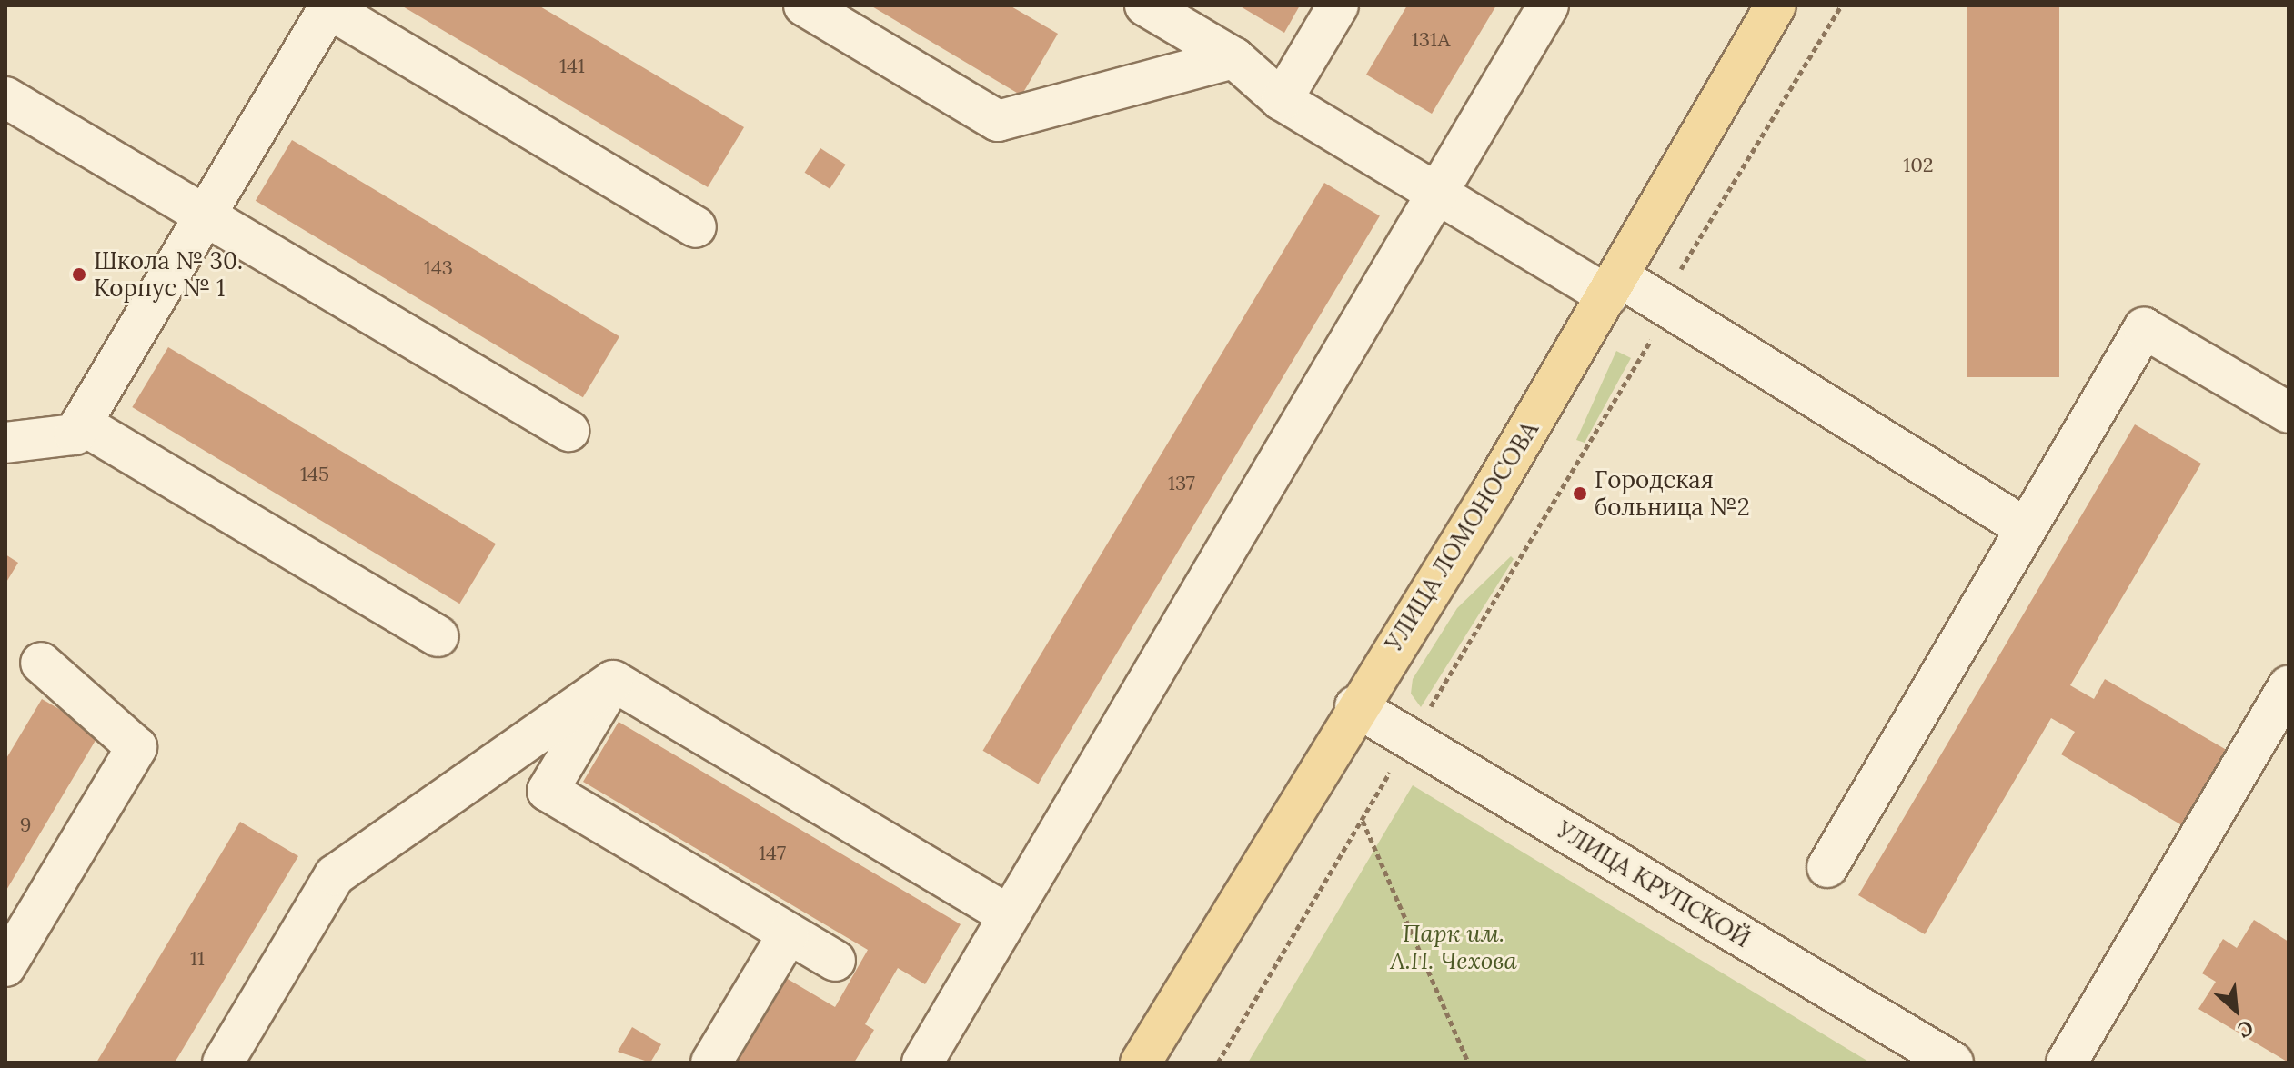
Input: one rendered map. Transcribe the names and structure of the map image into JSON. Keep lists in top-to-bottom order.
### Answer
{
  "streets": {
    "main road": ["УЛИЦА ЛОМОНОСОВА"],
    "street": ["УЛИЦА КРУПСКОЙ"]
  },
  "crossings": [
    ["УЛИЦА ЛОМОНОСОВА", "УЛИЦА КРУПСКОЙ"]
  ],
  "parks": ["Парк им. А.П. Чехова"],
  "places": ["Школа № 30. Корпус № 1", "Городская больница №2"],
  "house_numbers": [
    "131А",
    "141",
    "102",
    "143",
    "145",
    "137",
    "9",
    "147",
    "11"
  ],
  "north": "bottom right"
}
